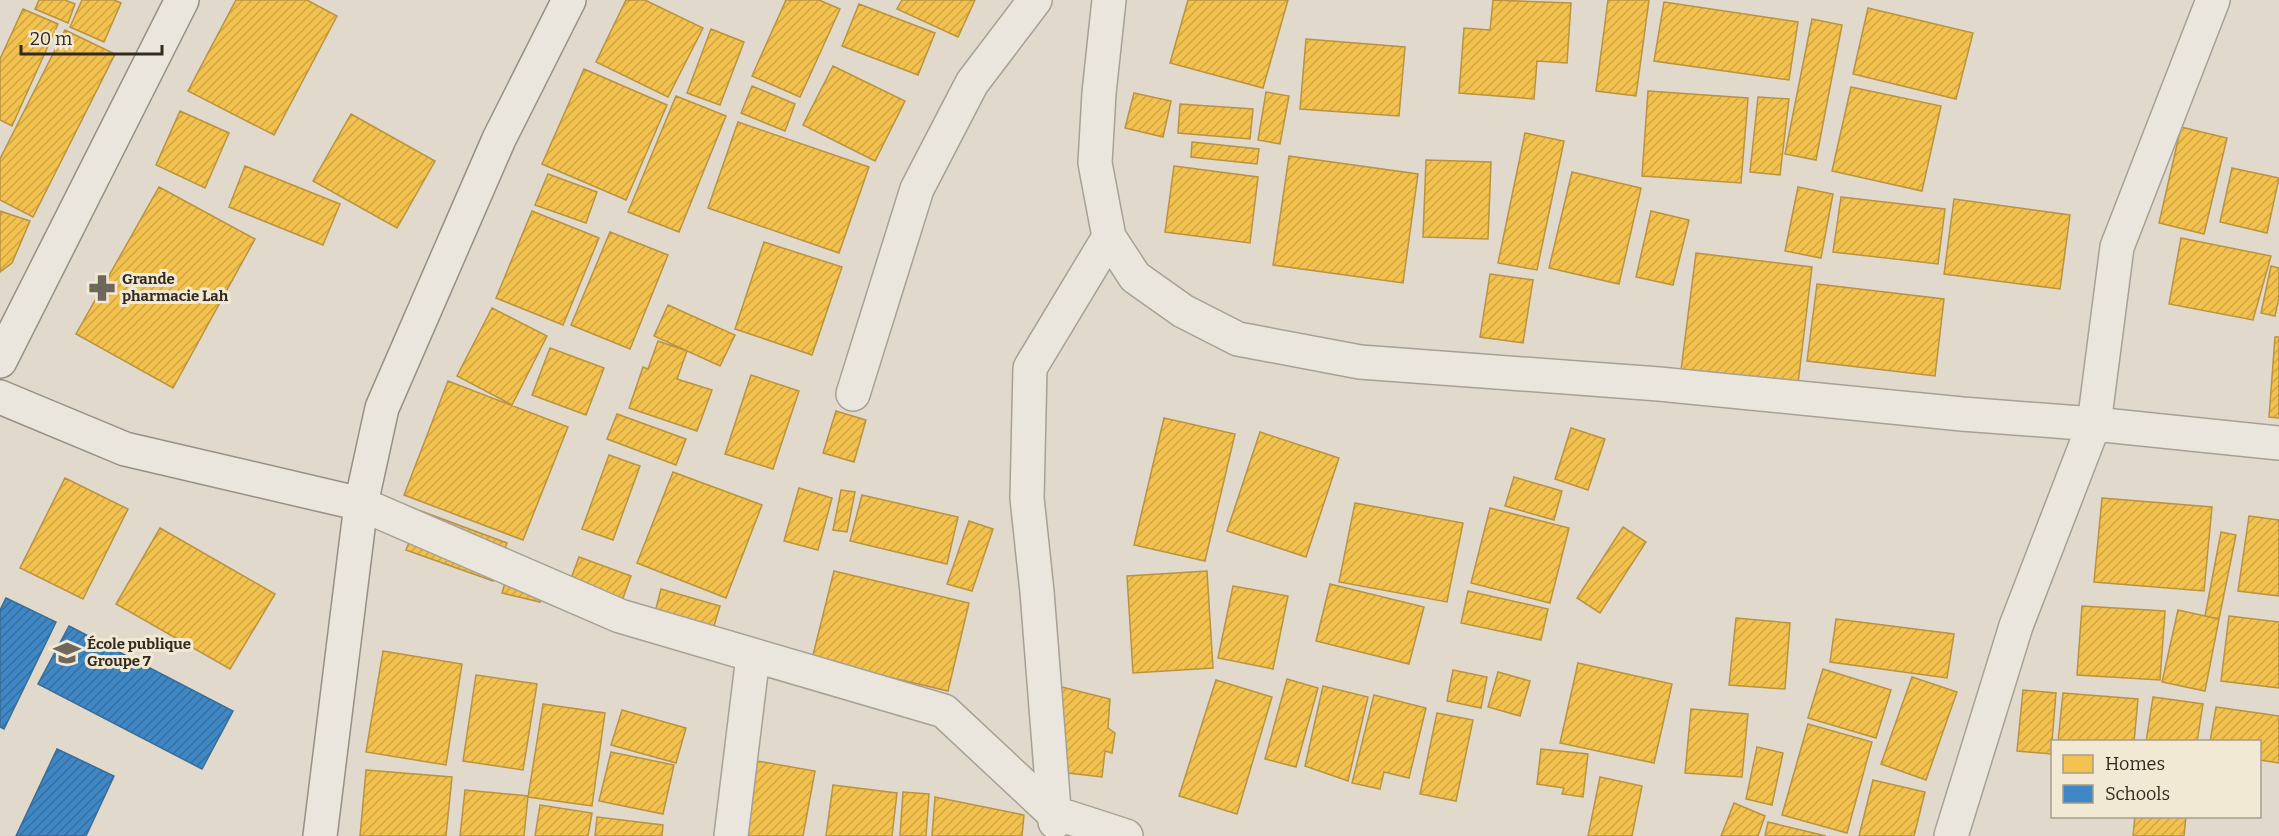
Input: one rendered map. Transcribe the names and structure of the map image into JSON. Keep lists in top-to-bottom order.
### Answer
{
  "places": {
    "pharmacy": ["Grande pharmacie Lah"],
    "school or university": ["École publique Groupe 7"]
  },
  "legend": ["Homes", "Schools"],
  "scale_bar": "20 m"
}
